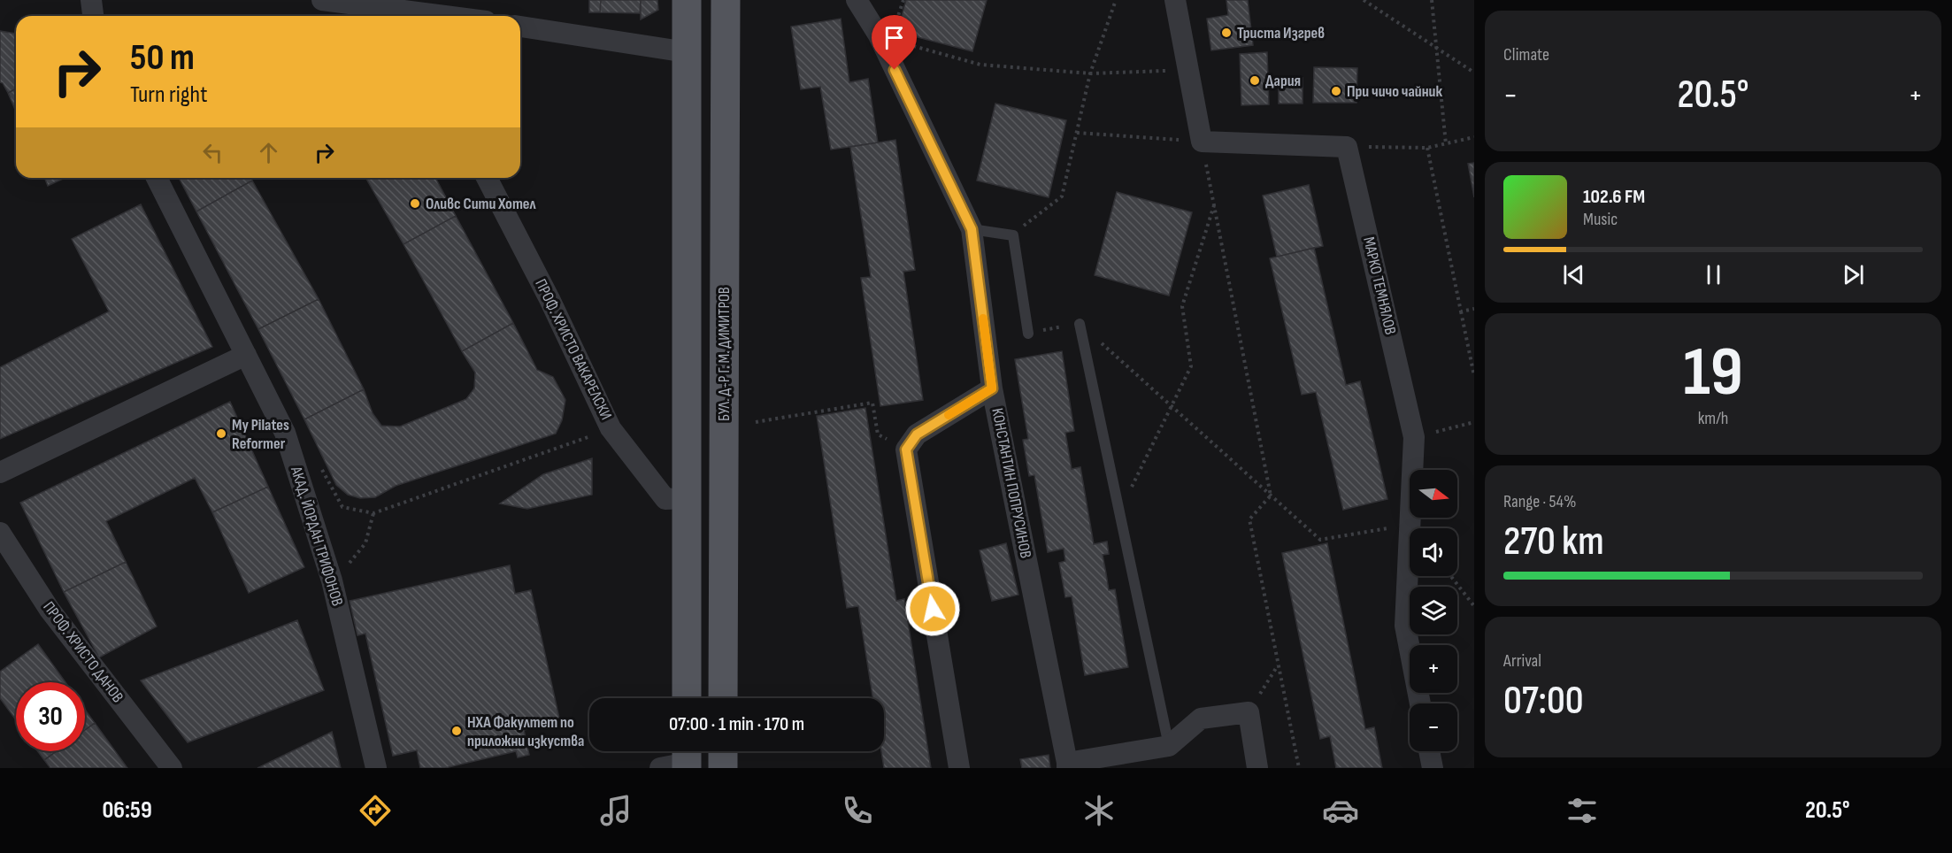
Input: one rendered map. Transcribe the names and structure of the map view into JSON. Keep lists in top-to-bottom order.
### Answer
{
  "streets": {
    "main road": ["БУЛ. Д-Р Г. М. ДИМИТРОВ"],
    "street": [
      "МАРКО ТЕМНЯЛОВ",
      "ПРОФ. ХРИСТО ВАКАРЕЛСКИ",
      "КОНСТАНТИН ПОПРУСИНОВ",
      "АКАД. ЙОРДАН ТРИФОНОВ",
      "ПРОФ. ХРИСТО ДАНОВ"
    ]
  },
  "places": [
    "Триста Изгрев",
    "Дария",
    "При чичо чайник",
    "Оливс Сити Хотел",
    "My Pilates Reformer",
    "НХА Факултет по приложни изкуства"
  ],
  "north": "right",
  "page": {
    "tile": [
      "Climate",
      ["19", "km/h"],
      ["Range · 54%", "270 km"],
      ["Arrival", "07:00"]
    ],
    "turn": ["50 m", "Turn right"],
    "heat": ["−", "20.5°", "+"],
    "song": ["102.6 FM", "Music"],
    "map_buttons": ["+", "−"],
    "limit": "30",
    "trip": "07:00 · 1 min · 170 m",
    "tabs": ["06:59", "20.5°"]
  }
}
